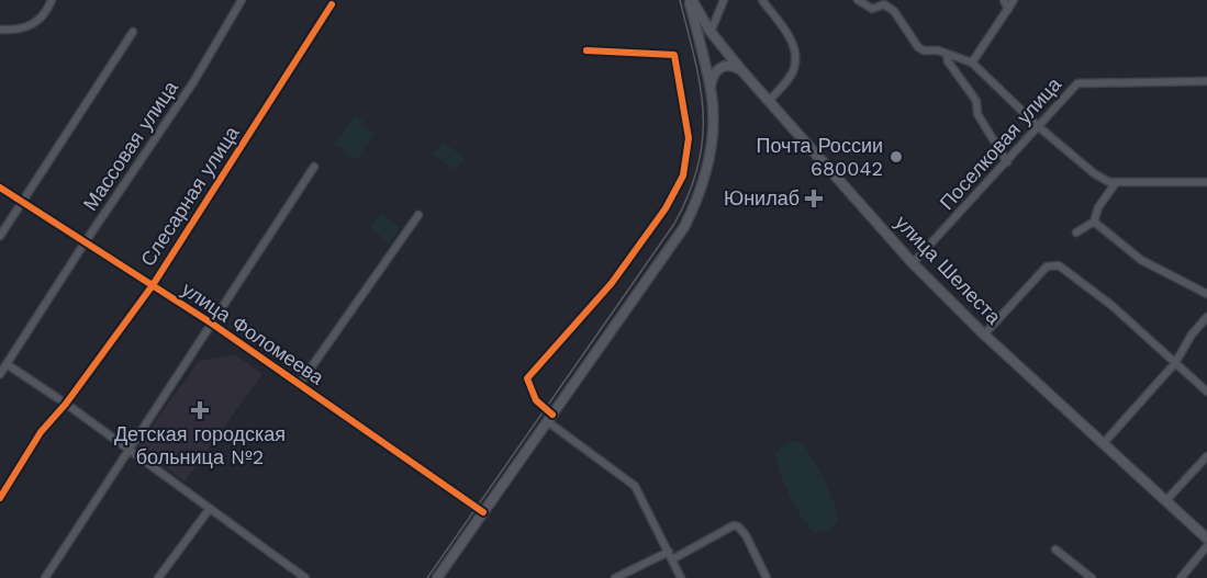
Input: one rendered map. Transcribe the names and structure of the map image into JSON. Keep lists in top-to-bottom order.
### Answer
{
  "streets": {
    "main road": ["улица Шелеста"],
    "street": [
      "Поселковая улица",
      "Массовая улица",
      "Слесарная улица",
      "улица Фоломеева"
    ]
  },
  "crossings": [
    ["Поселковая улица", "улица Шелеста"],
    ["Массовая улица", "улица Фоломеева"],
    ["Слесарная улица", "улица Фоломеева"]
  ],
  "places": {
    "other": ["Почта России 680042"],
    "health": ["Юнилаб", "Детская городская больница №2"]
  }
}
